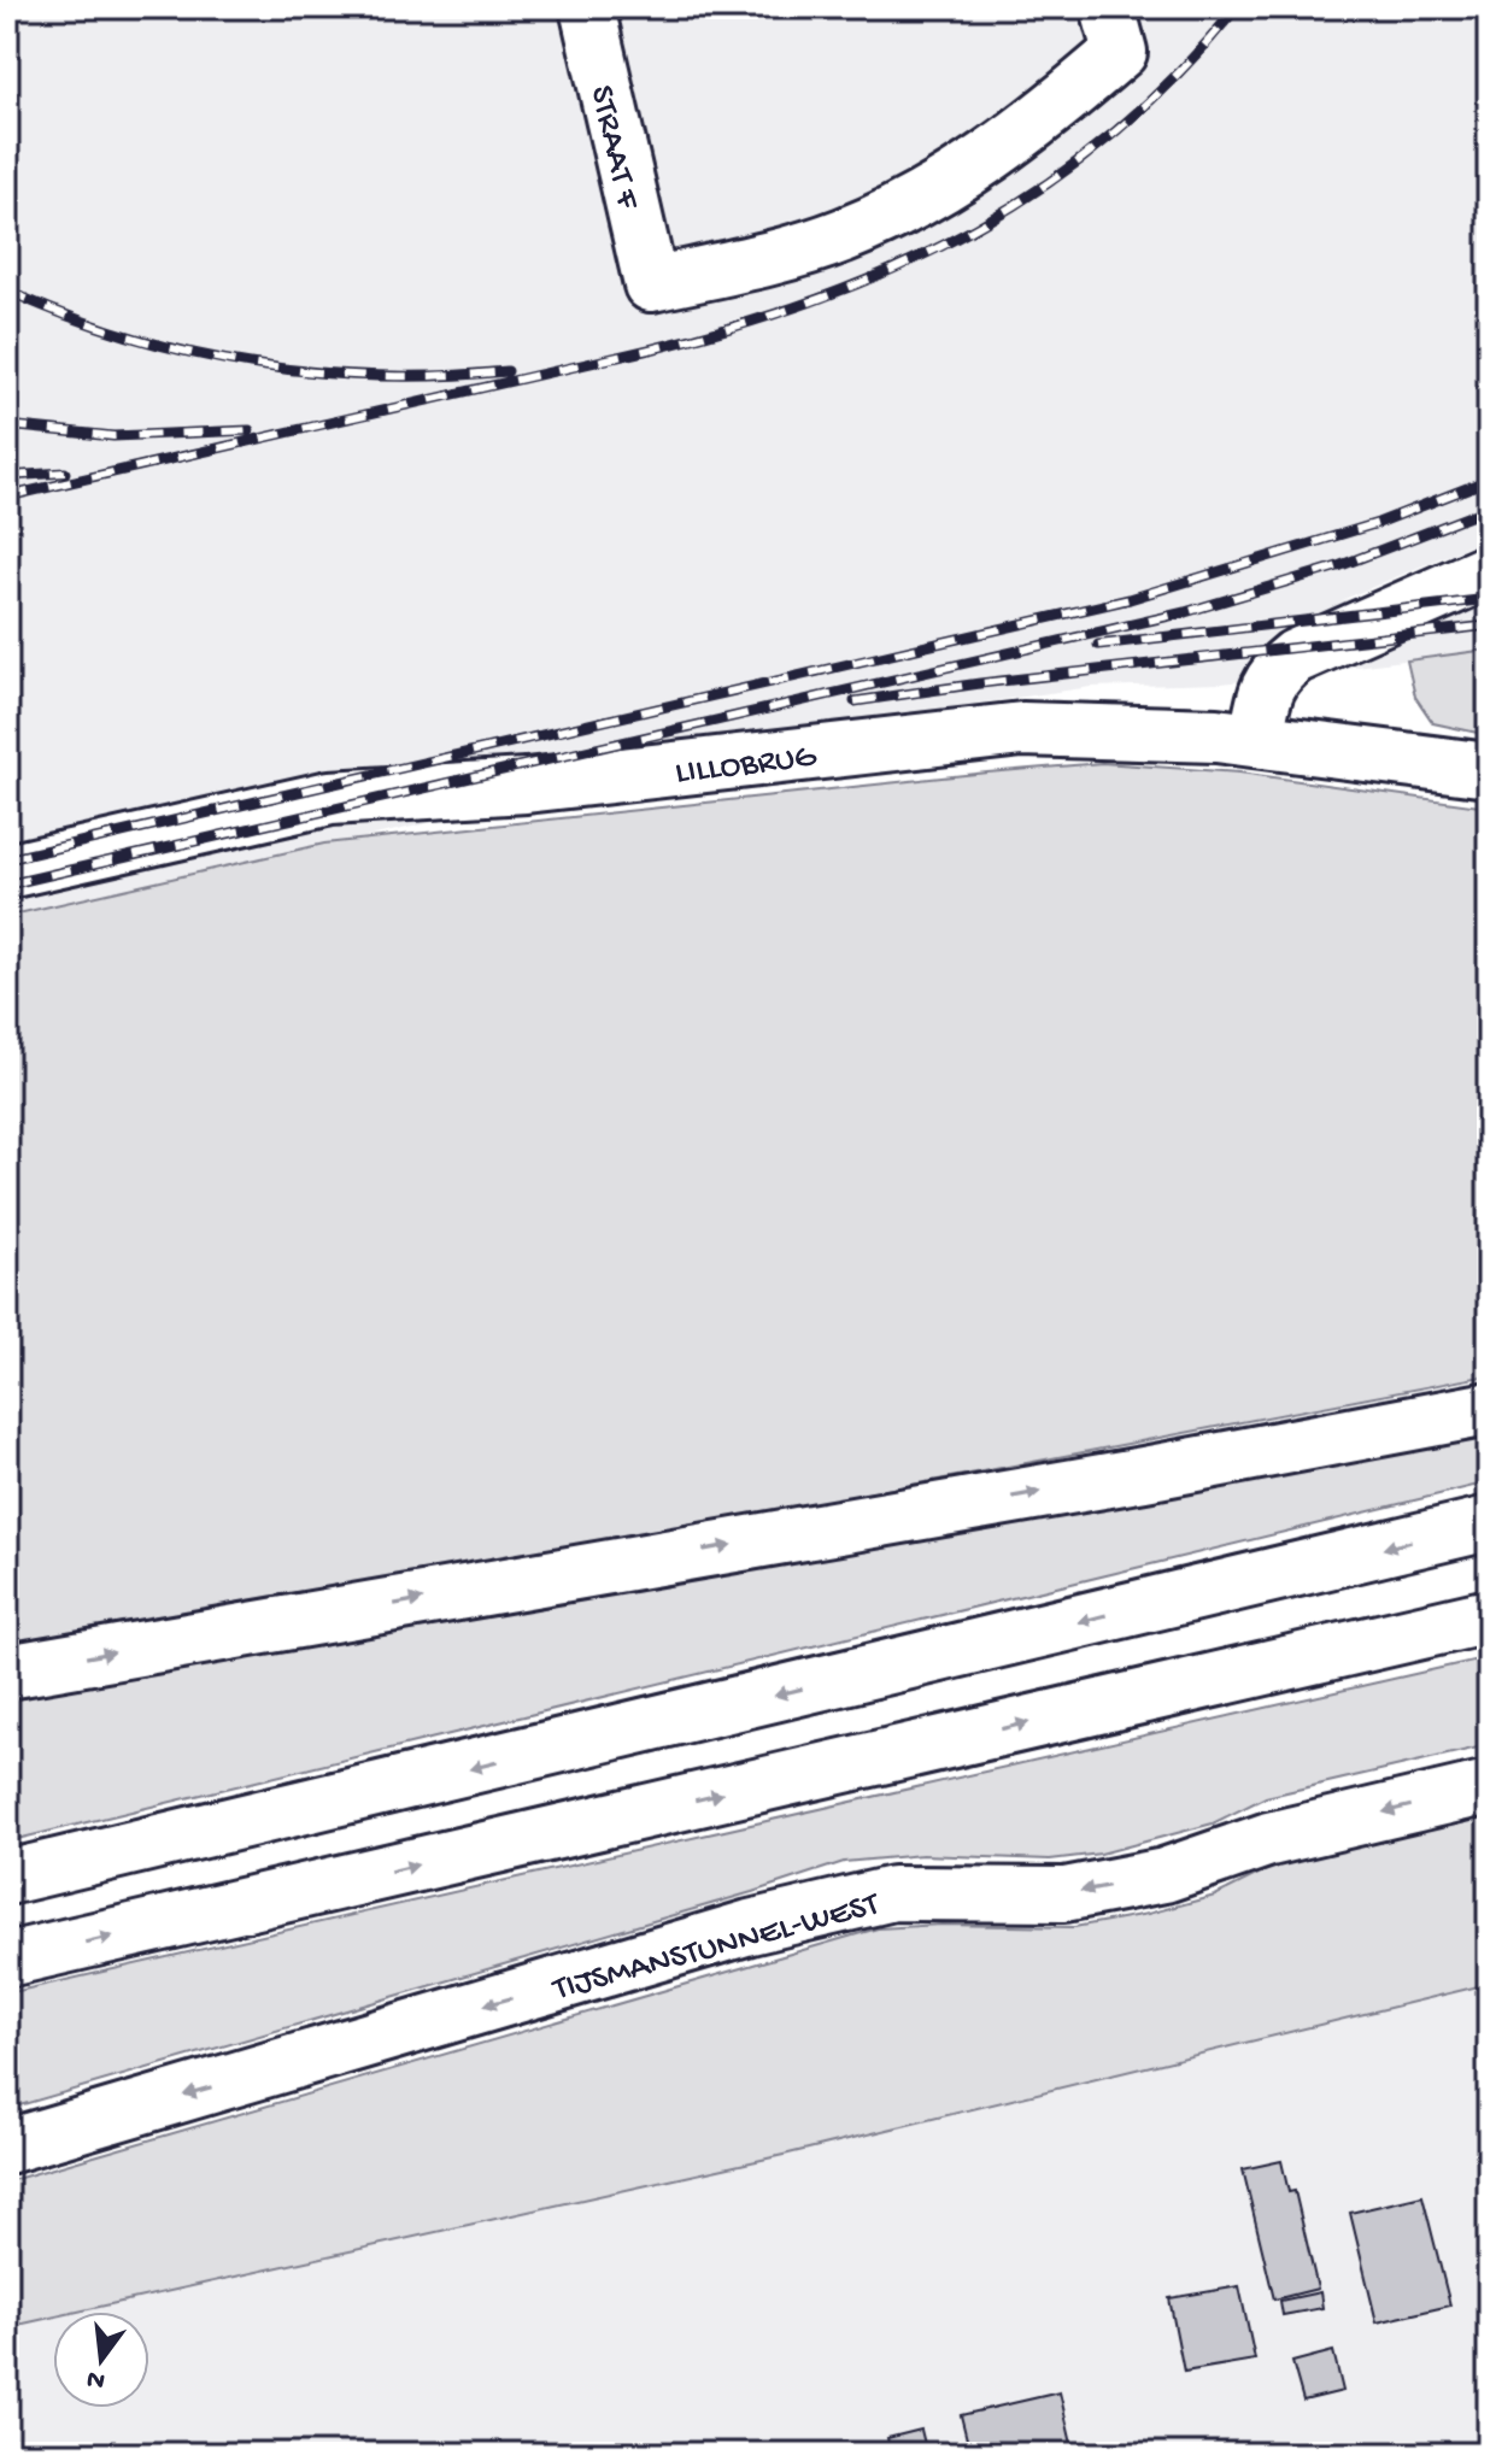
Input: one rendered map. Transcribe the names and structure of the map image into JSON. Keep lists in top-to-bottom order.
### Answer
{
  "streets": {
    "main road": ["STRAAT F", "LILLOBRUG", "TIJSMANSTUNNEL-WEST"]
  },
  "north": "bottom"
}
